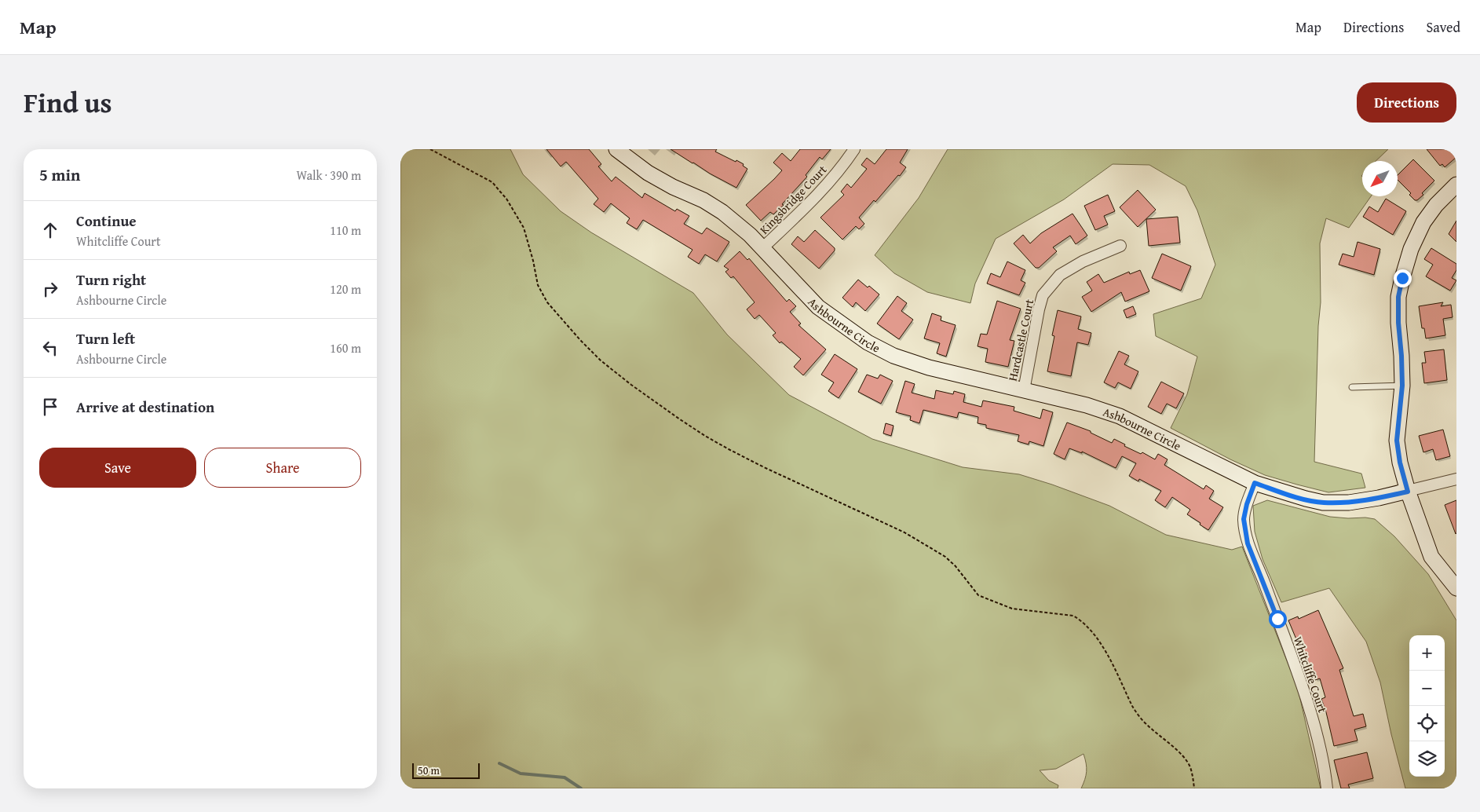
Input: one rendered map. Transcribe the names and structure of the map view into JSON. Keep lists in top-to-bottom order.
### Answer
{
  "streets": {
    "street": [
      "Kingsbridge Court",
      "Ashbourne Circle",
      "Hardcastle Court",
      "Whitcliffe Court"
    ]
  },
  "crossings": [
    ["Kingsbridge Court", "Ashbourne Circle"],
    ["Ashbourne Circle", "Hardcastle Court"],
    ["Ashbourne Circle", "Whitcliffe Court"]
  ],
  "scale_bar": "50 m",
  "north": "bottom left",
  "page": {
    "header": "Map",
    "nav": ["Map", "Directions", "Saved"],
    "title": "Find us",
    "buttons": [
      "Directions",
      ["Save", "Share"]
    ],
    "heading": ["5 min", "Walk · 390 m"],
    "list": [
      ["Continue", "Whitcliffe Court", "110 m"],
      ["Turn right", "Ashbourne Circle", "120 m"],
      ["Turn left", "Ashbourne Circle", "160 m"],
      "Arrive at destination"
    ],
    "map_buttons": ["+", "−"],
    "scale": "50 m"
  }
}
